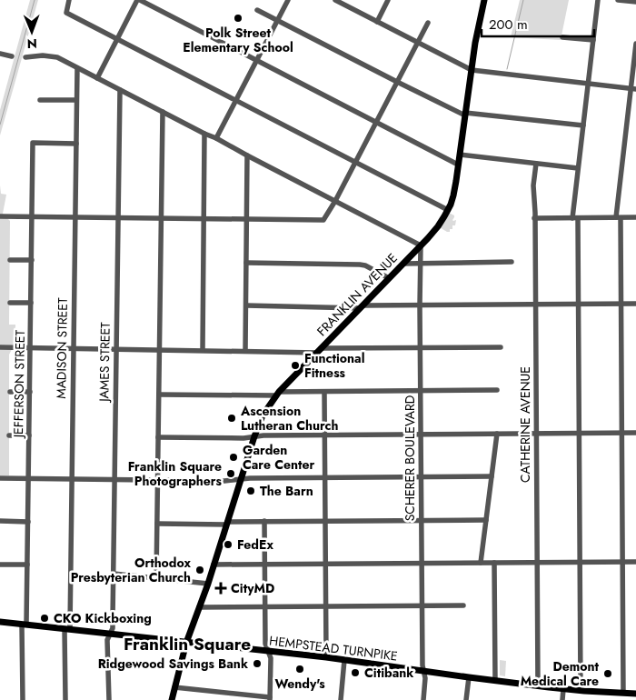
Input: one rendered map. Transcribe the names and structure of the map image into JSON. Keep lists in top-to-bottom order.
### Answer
{
  "streets": {
    "main road": ["FRANKLIN AVENUE", "HEMPSTEAD TURNPIKE"],
    "street": [
      "MADISON STREET",
      "JAMES STREET",
      "JEFFERSON STREET",
      "CATHERINE AVENUE",
      "SCHERER BOULEVARD"
    ]
  },
  "crossings": [
    ["FRANKLIN AVENUE", "SCHERER BOULEVARD"],
    ["FRANKLIN AVENUE", "HEMPSTEAD TURNPIKE"],
    ["MADISON STREET", "JEFFERSON STREET"],
    ["MADISON STREET", "HEMPSTEAD TURNPIKE"],
    ["JAMES STREET", "HEMPSTEAD TURNPIKE"],
    ["JEFFERSON STREET", "HEMPSTEAD TURNPIKE"],
    ["CATHERINE AVENUE", "HEMPSTEAD TURNPIKE"],
    ["SCHERER BOULEVARD", "HEMPSTEAD TURNPIKE"]
  ],
  "districts": ["Franklin Square"],
  "places": {
    "other": [
      "Polk Street Elementary School",
      "Functional Fitness",
      "Ascension Lutheran Church",
      "Garden Care Center",
      "Franklin Square Photographers",
      "The Barn",
      "FedEx",
      "Orthodox Presbyterian Church",
      "CKO Kickboxing",
      "Ridgewood Savings Bank",
      "Wendy's",
      "Citibank",
      "Demont Medical Care"
    ],
    "health": ["CityMD"]
  },
  "scale_bar": "200 m",
  "north": "bottom"
}
